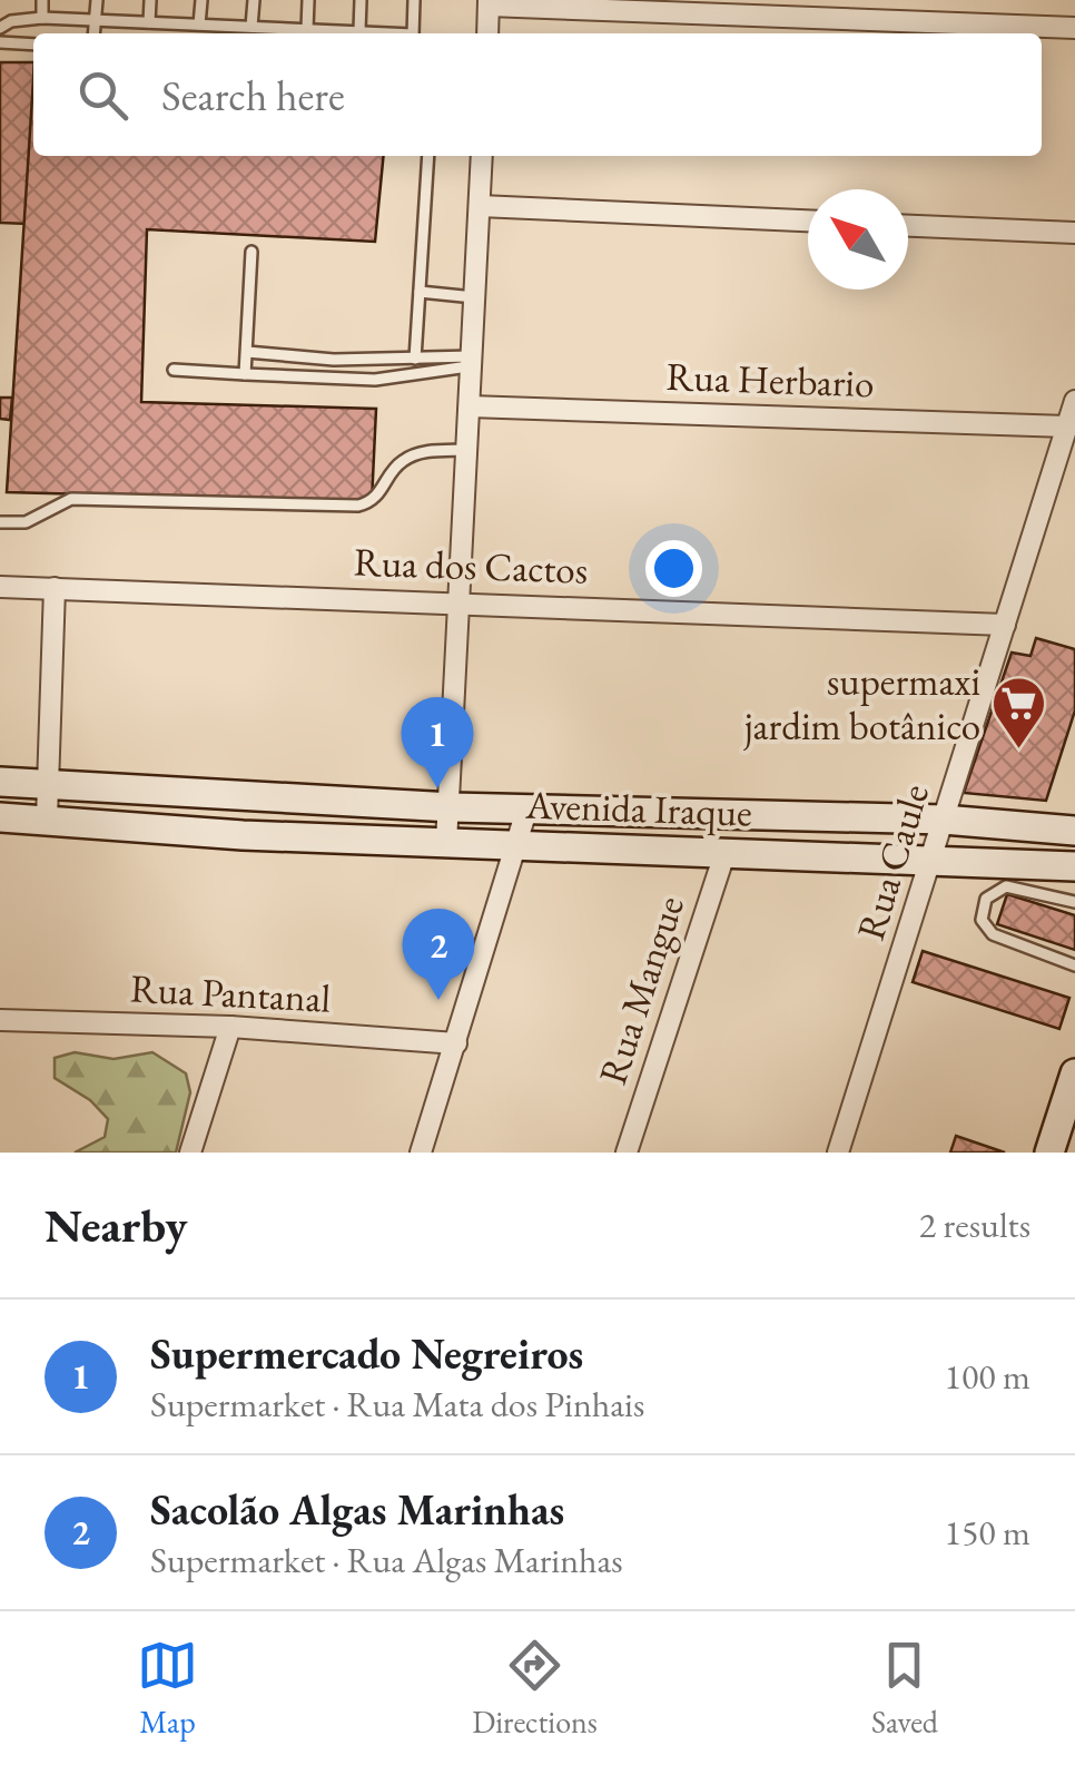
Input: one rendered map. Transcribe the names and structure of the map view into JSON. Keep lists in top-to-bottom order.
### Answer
{
  "streets": {
    "street": [
      "Rua Herbario",
      "Rua dos Cactos",
      "Avenida Iraque",
      "Rua Caule",
      "Rua Mangue",
      "Rua Pantanal"
    ]
  },
  "crossings": [
    ["Rua Herbario", "Rua Caule"],
    ["Rua dos Cactos", "Rua Caule"],
    ["Avenida Iraque", "Rua Caule"],
    ["Avenida Iraque", "Rua Mangue"]
  ],
  "places": {
    "supermarket": ["supermaxi jardim botânico"]
  },
  "north": "top left",
  "page": {
    "search": "Search here",
    "pins": ["1", "2"],
    "heading": ["Nearby", "2 results"],
    "list": [
      {
        "mark": "1",
        "name": "Supermercado Negreiros",
        "note": "Supermarket · Rua Mata dos Pinhais",
        "value": "100 m"
      },
      {
        "mark": "2",
        "name": "Sacolão Algas Marinhas",
        "note": "Supermarket · Rua Algas Marinhas",
        "value": "150 m"
      }
    ],
    "nav": ["Map", "Directions", "Saved"]
  }
}
